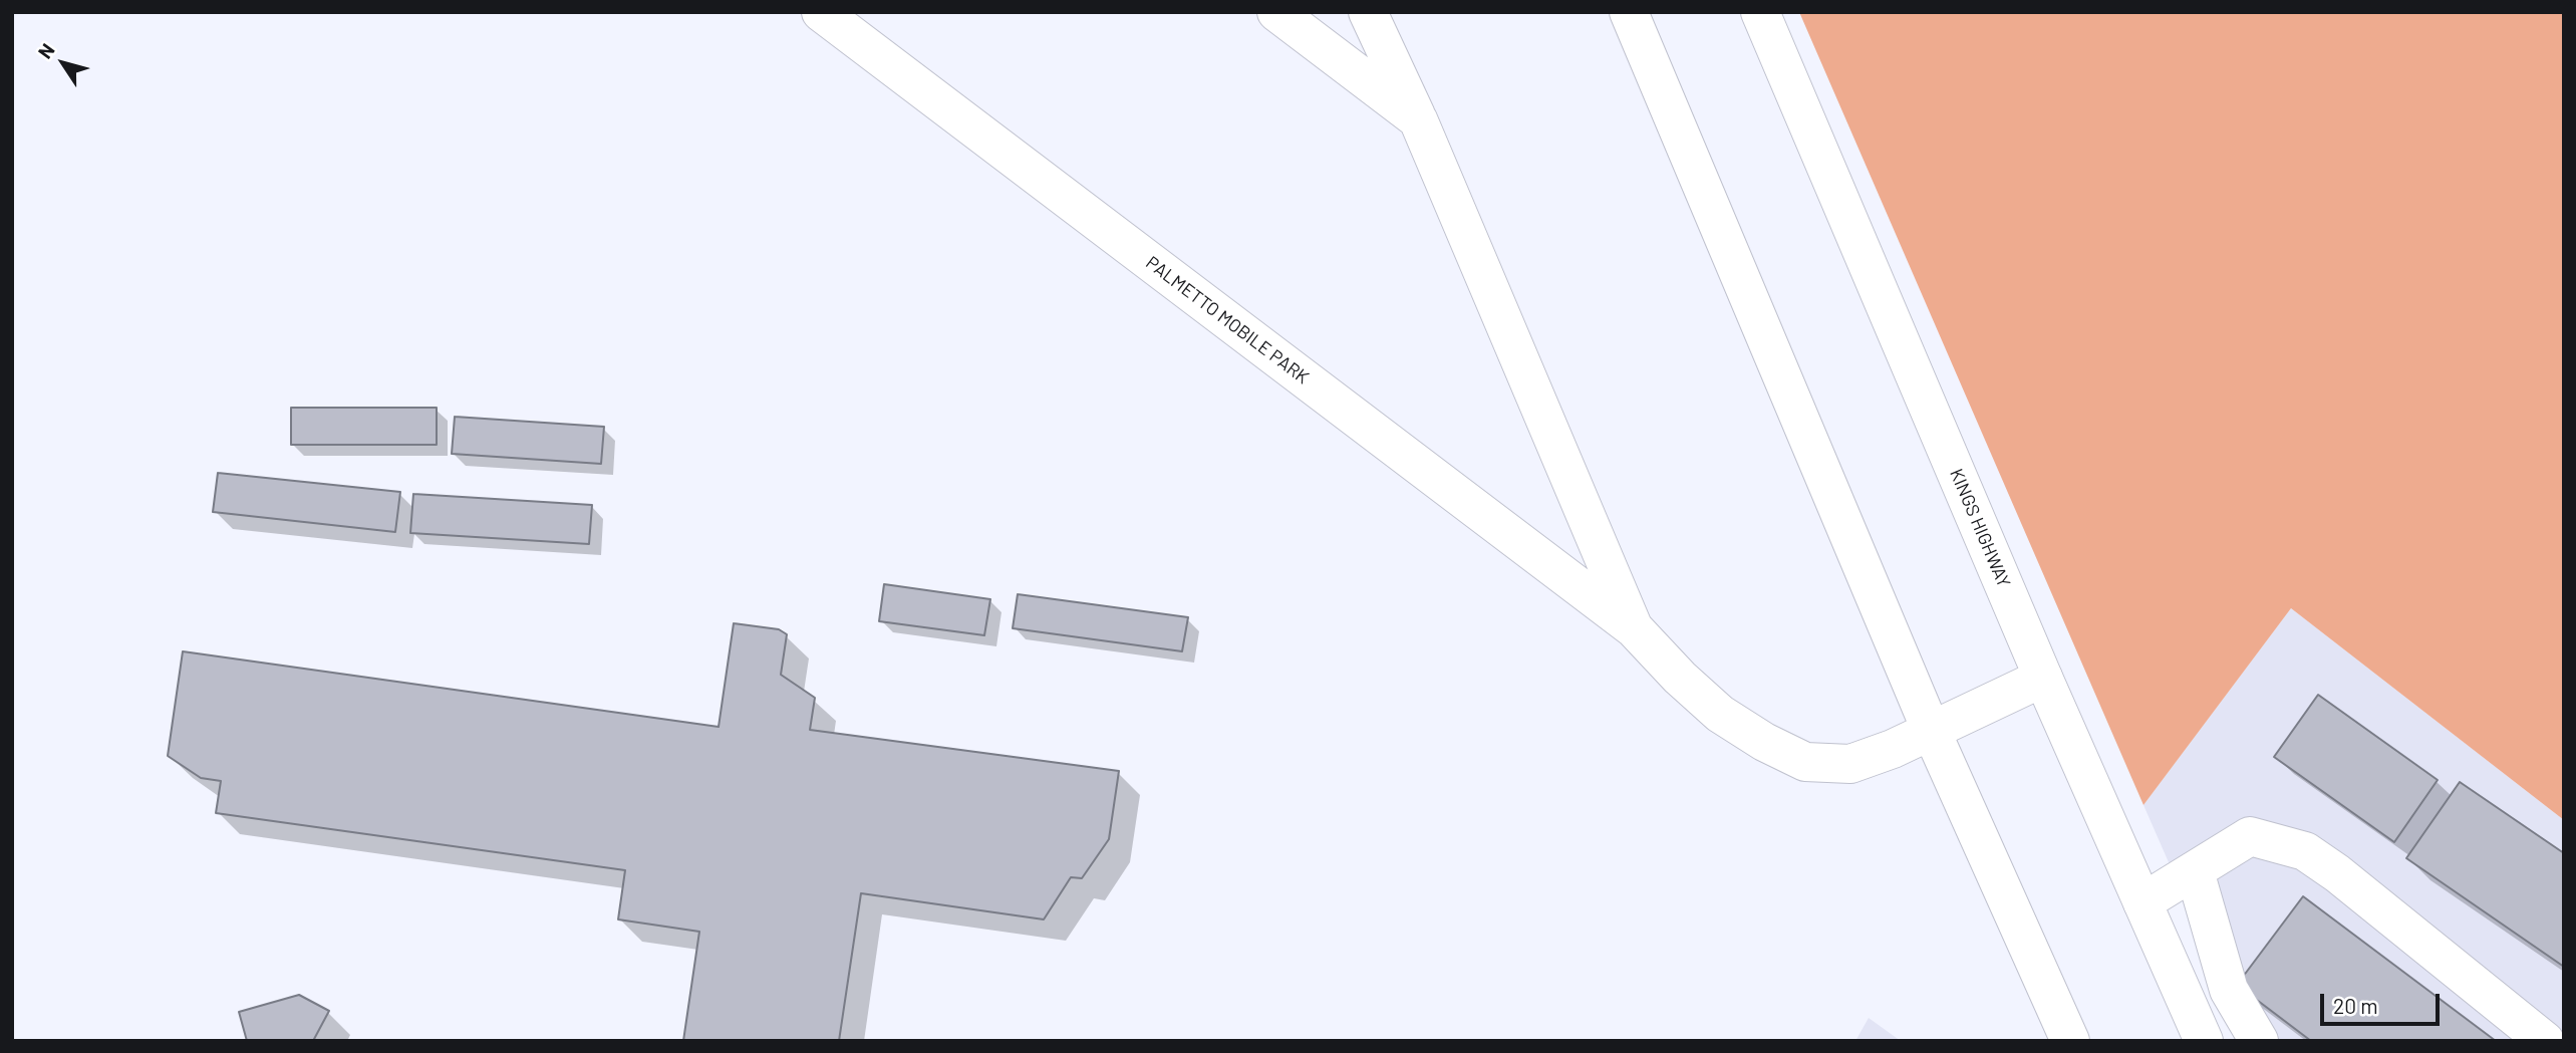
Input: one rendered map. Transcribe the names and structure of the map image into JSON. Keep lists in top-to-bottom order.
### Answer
{
  "streets": {
    "street": ["PALMETTO MOBILE PARK", "KINGS HIGHWAY"]
  },
  "crossings": [
    ["PALMETTO MOBILE PARK", "KINGS HIGHWAY"]
  ],
  "scale_bar": "20 m",
  "north": "top left"
}
